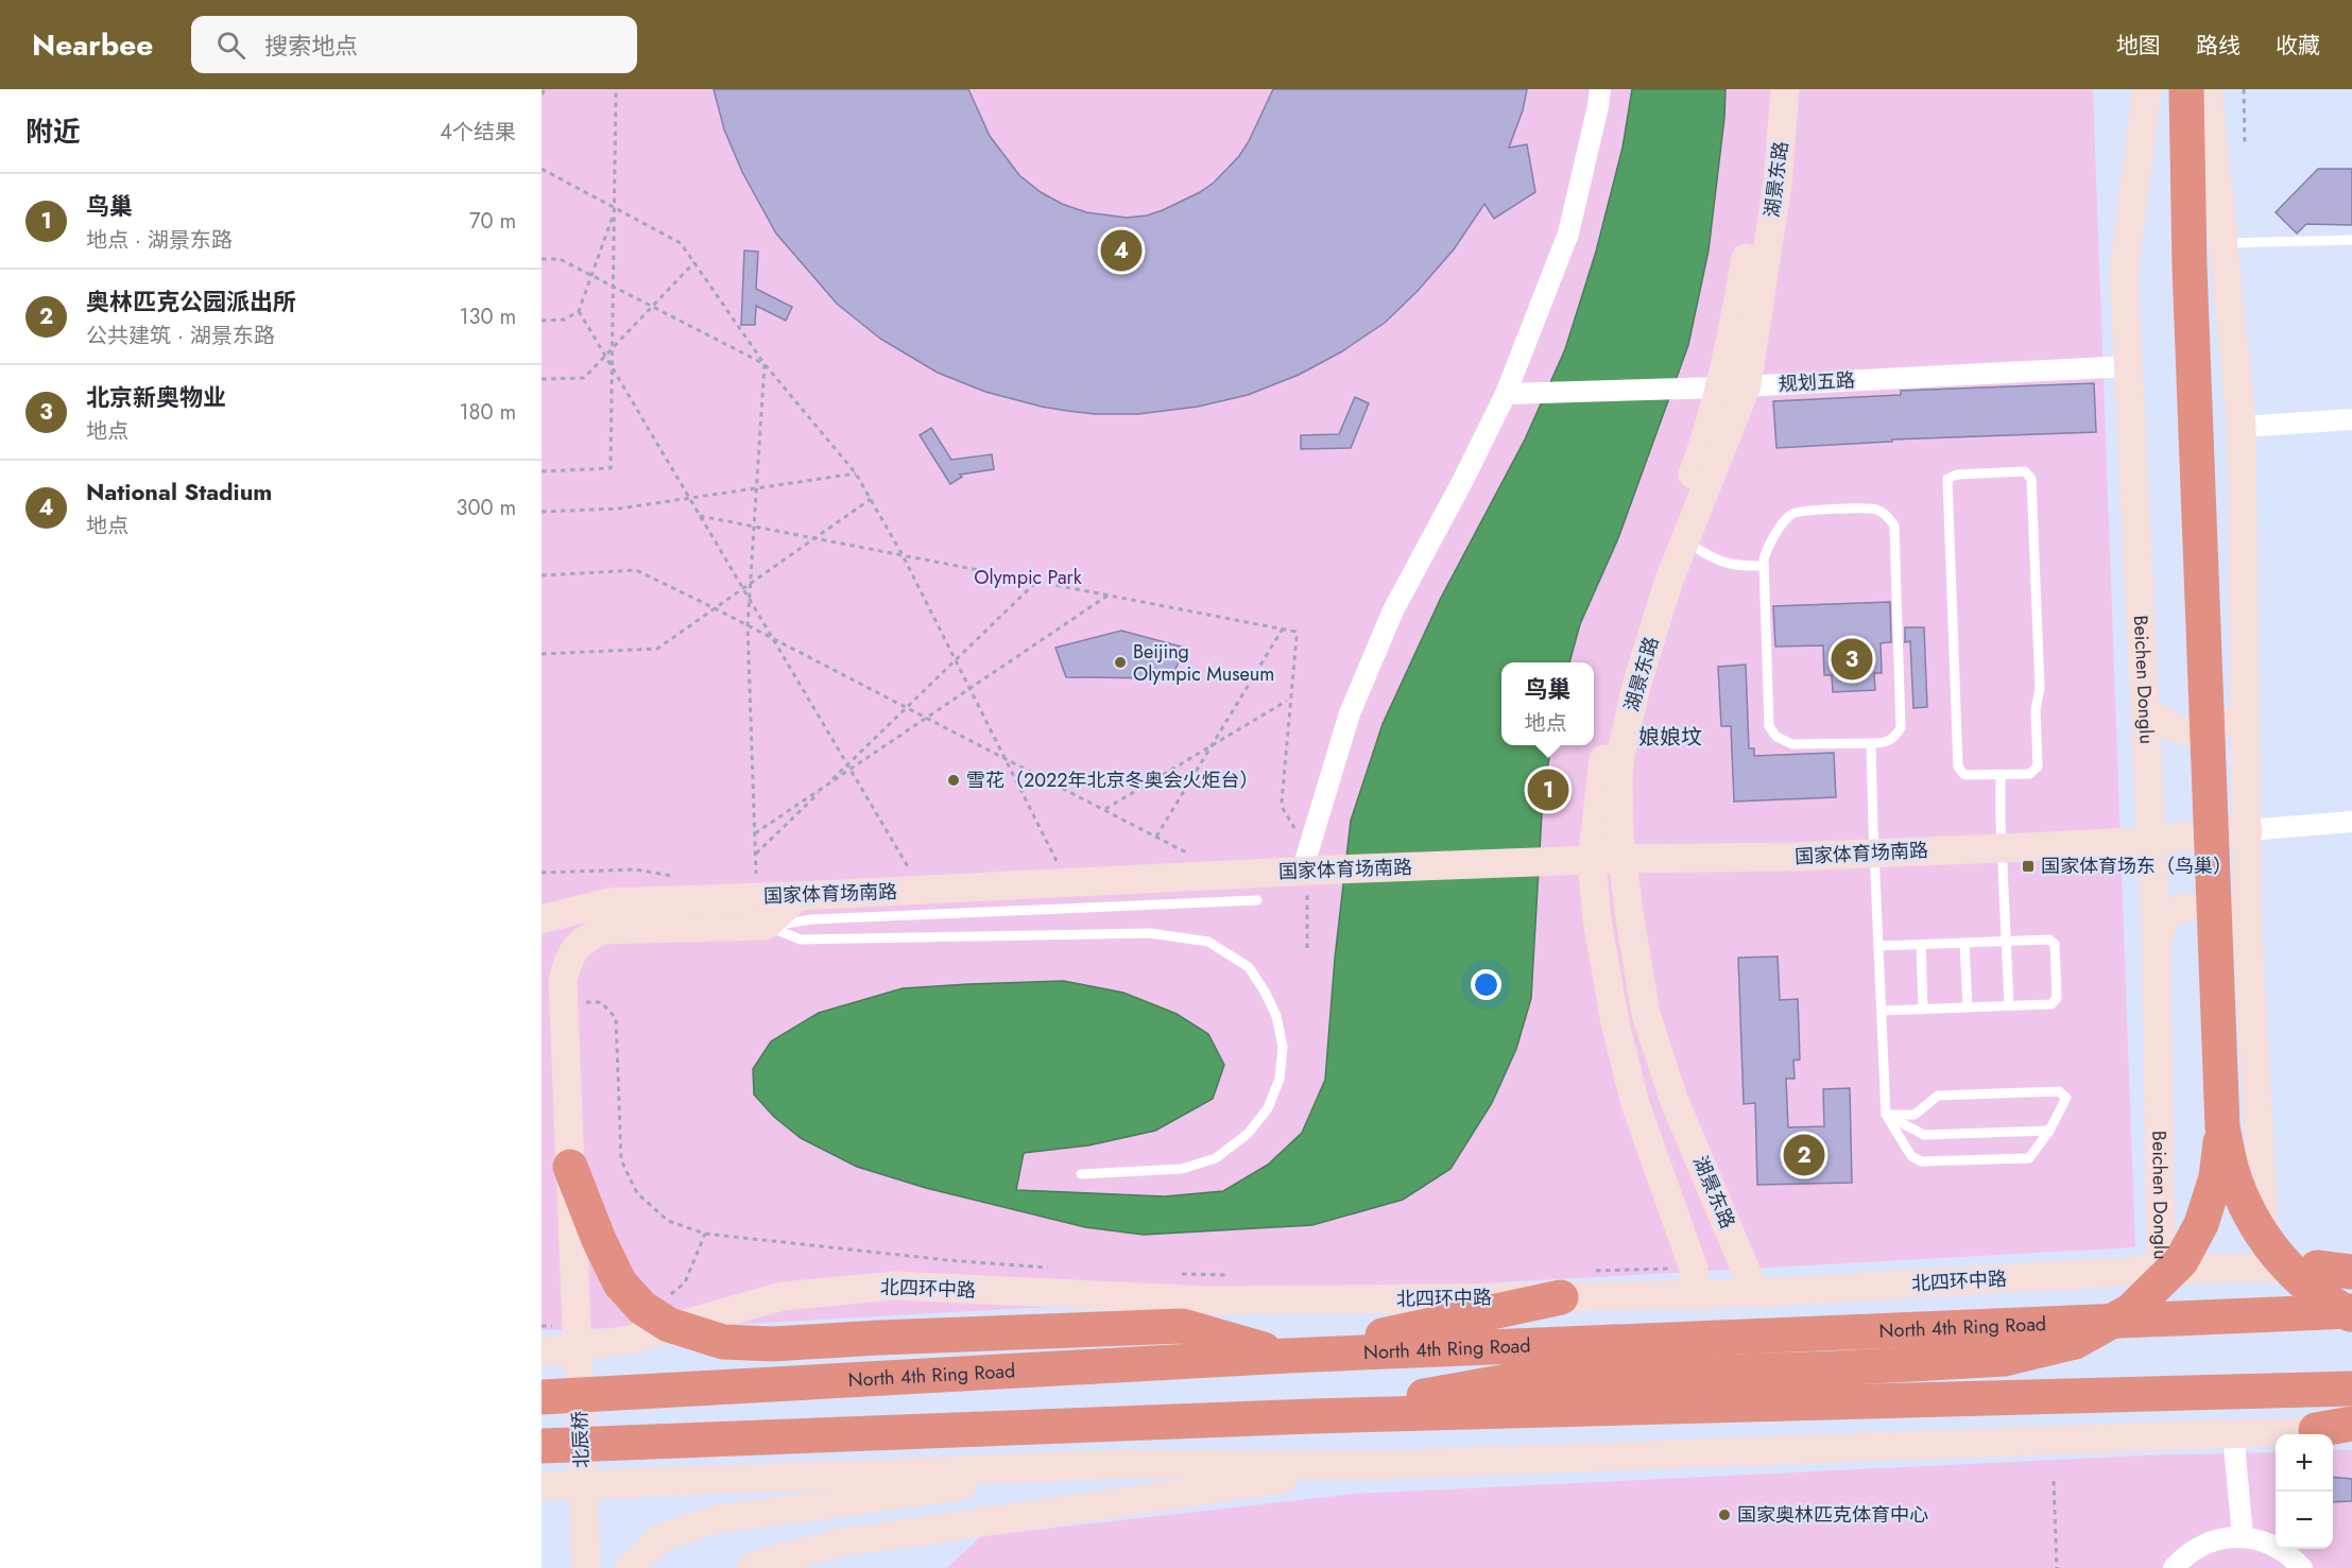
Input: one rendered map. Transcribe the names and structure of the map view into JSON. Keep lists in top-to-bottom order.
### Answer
{
  "streets": {
    "highway": ["North 4th Ring Road"],
    "street": [
      "湖景东路",
      "规划五路",
      "Beichen Donglu",
      "国家体育场南路",
      "北四环中路",
      "北辰桥"
    ]
  },
  "crossings": [
    ["湖景东路", "规划五路"],
    ["湖景东路", "国家体育场南路"],
    ["湖景东路", "北四环中路"],
    ["规划五路", "Beichen Donglu"],
    ["Beichen Donglu", "国家体育场南路"],
    ["Beichen Donglu", "北四环中路"]
  ],
  "districts": ["娘娘坟"],
  "parks": ["Olympic Park"],
  "places": {
    "other": ["Beijing Olympic Museum", "雪花（2022年北京冬奥会火炬台）", "国家奥林匹克体育中心"],
    "transit": ["国家体育场东（鸟巢）"]
  },
  "page": {
    "header": "Nearbee",
    "search": "搜索地点",
    "nav": ["地图", "路线", "收藏"],
    "heading": ["附近", "4个结果"],
    "list": [
      {
        "mark": "1",
        "name": "鸟巢",
        "note": "地点 · 湖景东路",
        "value": "70 m"
      },
      {
        "mark": "2",
        "name": "奥林匹克公园派出所",
        "note": "公共建筑 · 湖景东路",
        "value": "130 m"
      },
      {
        "mark": "3",
        "name": "北京新奥物业",
        "note": "地点",
        "value": "180 m"
      },
      {
        "mark": "4",
        "name": "National Stadium",
        "note": "地点",
        "value": "300 m"
      }
    ],
    "pins": [
      "4",
      "3",
      "1",
      "2"
    ],
    "popup": ["鸟巢", "地点"],
    "map_buttons": ["+", "−"]
  }
}
